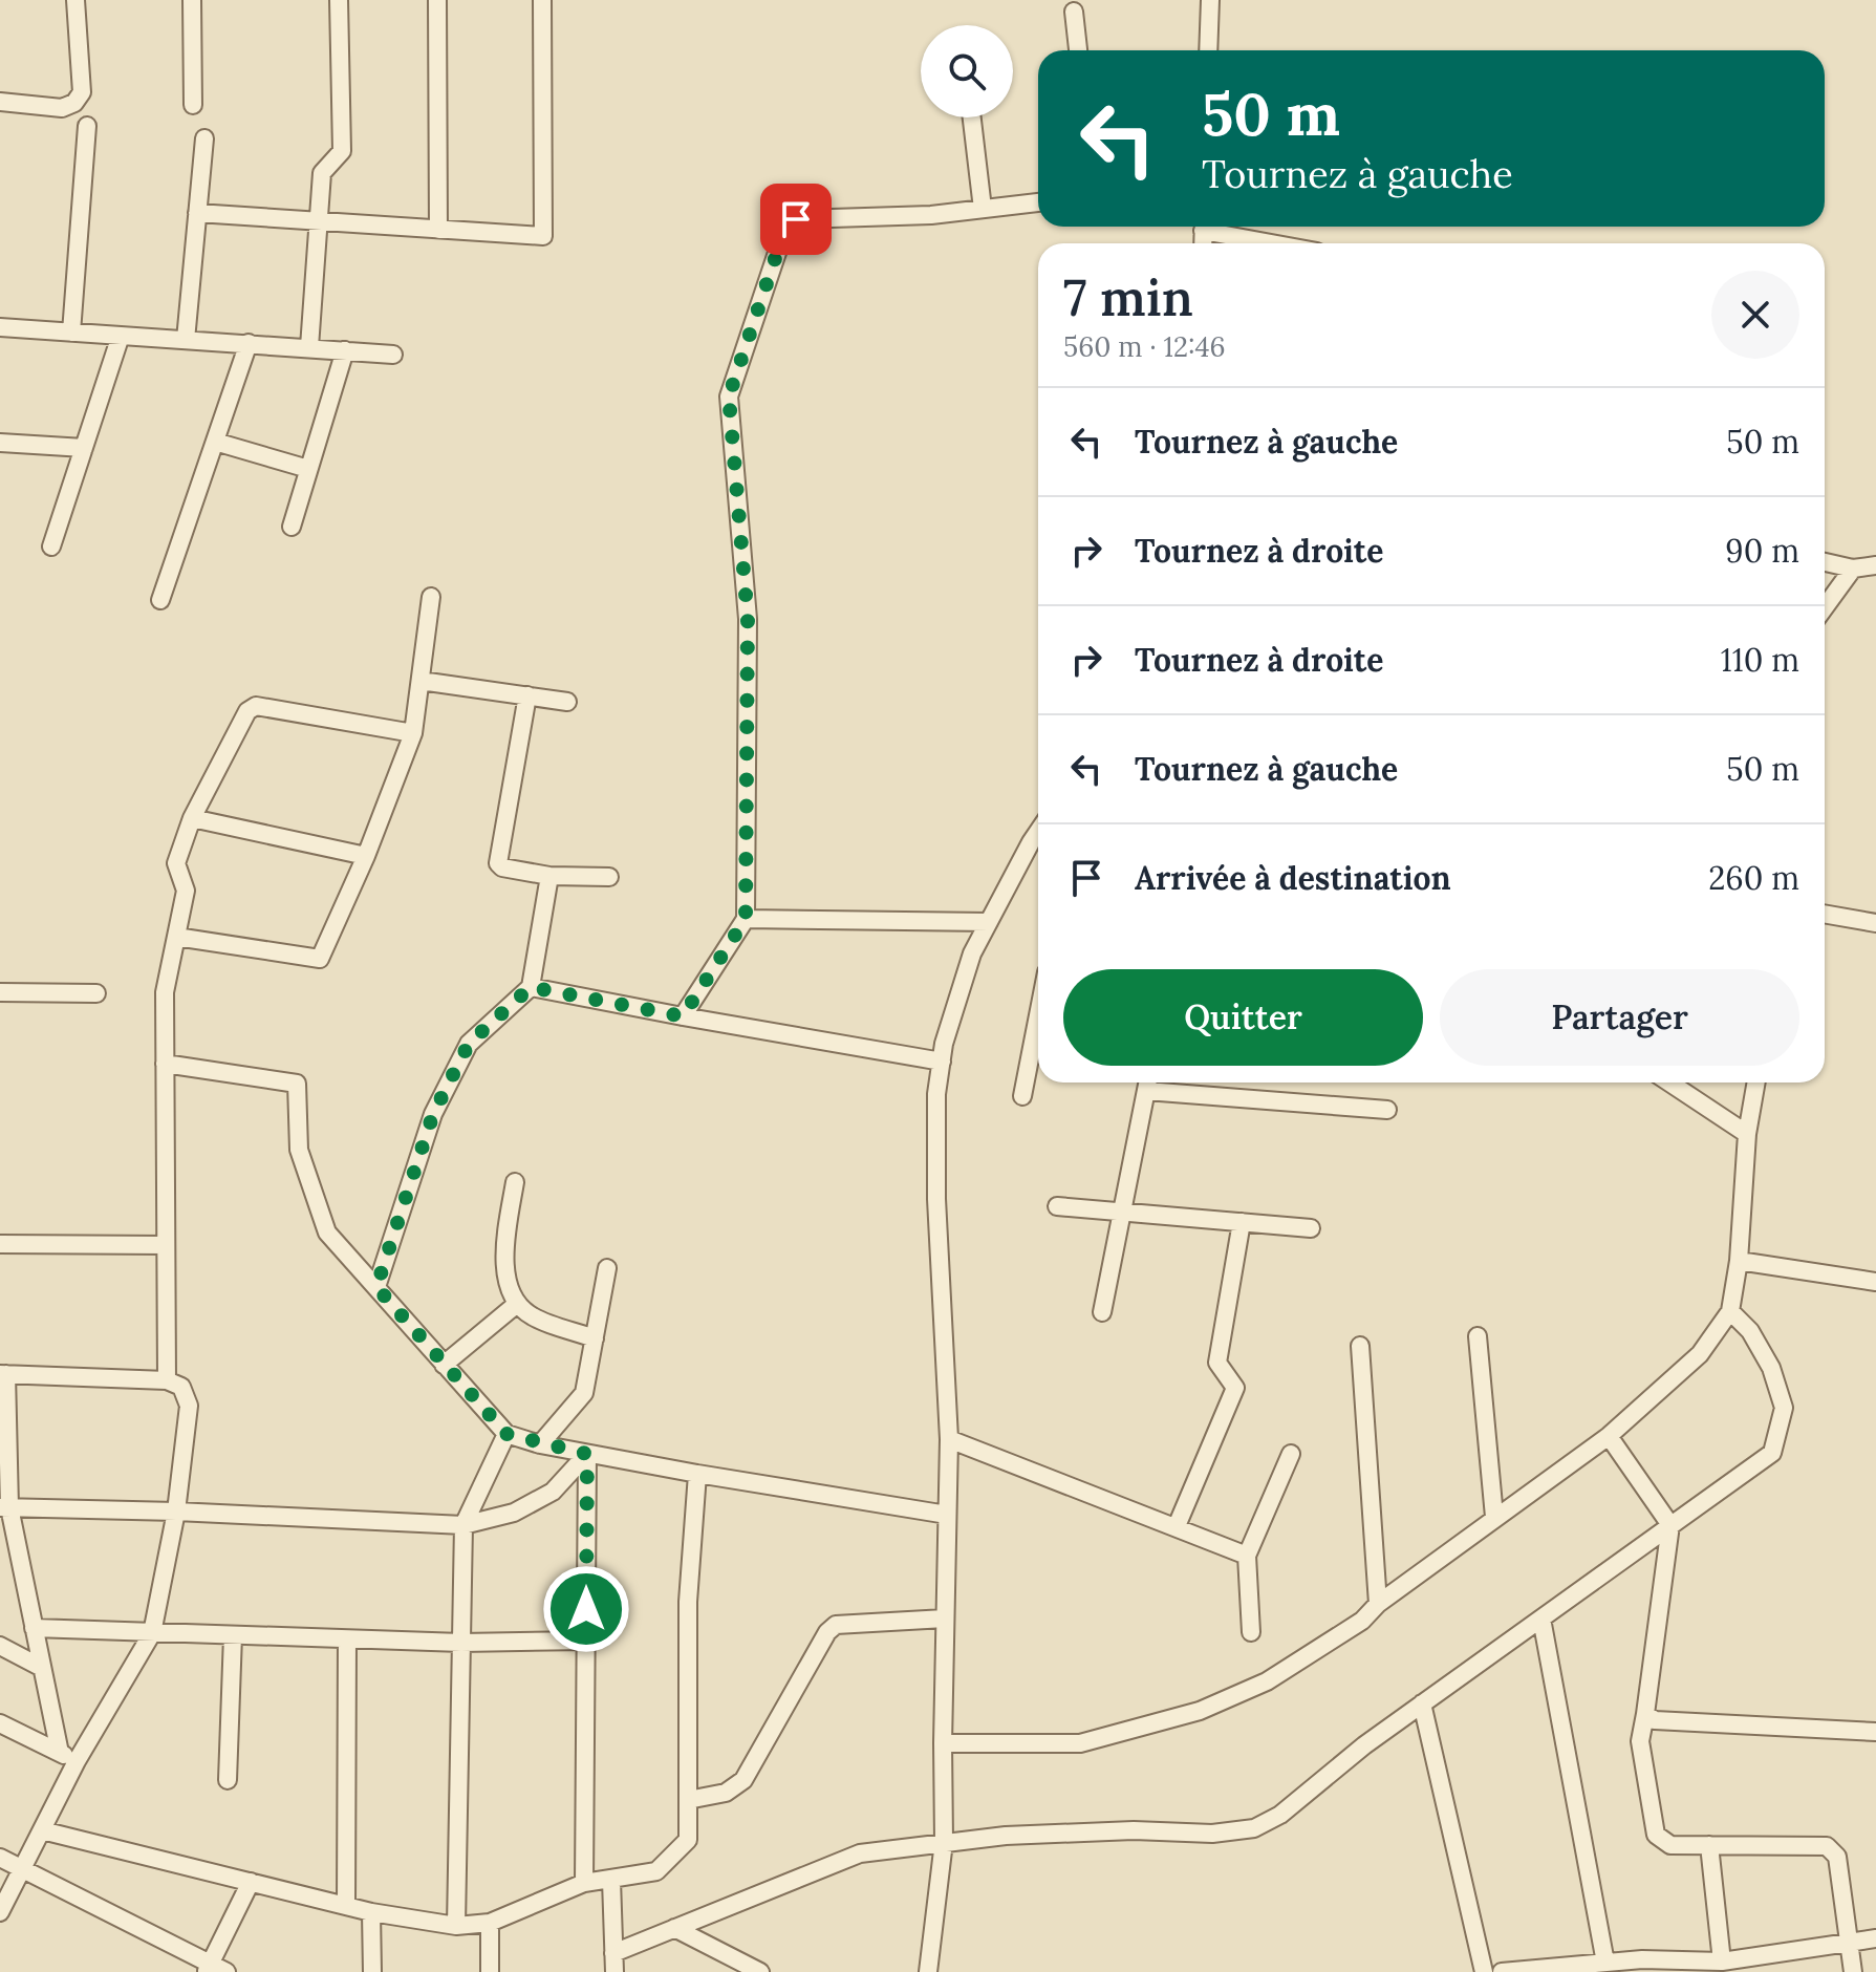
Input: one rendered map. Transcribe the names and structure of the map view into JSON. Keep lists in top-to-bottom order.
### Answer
{
  "page": {
    "turn": ["50 m", "Tournez à gauche"],
    "heading": ["7 min", "560 m · 12:46"],
    "list": [
      {
        "name": "Tournez à gauche",
        "value": "50 m"
      },
      {
        "name": "Tournez à droite",
        "value": "90 m"
      },
      {
        "name": "Tournez à droite",
        "value": "110 m"
      },
      {
        "name": "Tournez à gauche",
        "value": "50 m"
      },
      {
        "name": "Arrivée à destination",
        "value": "260 m"
      }
    ],
    "buttons": ["Quitter", "Partager"]
  }
}
